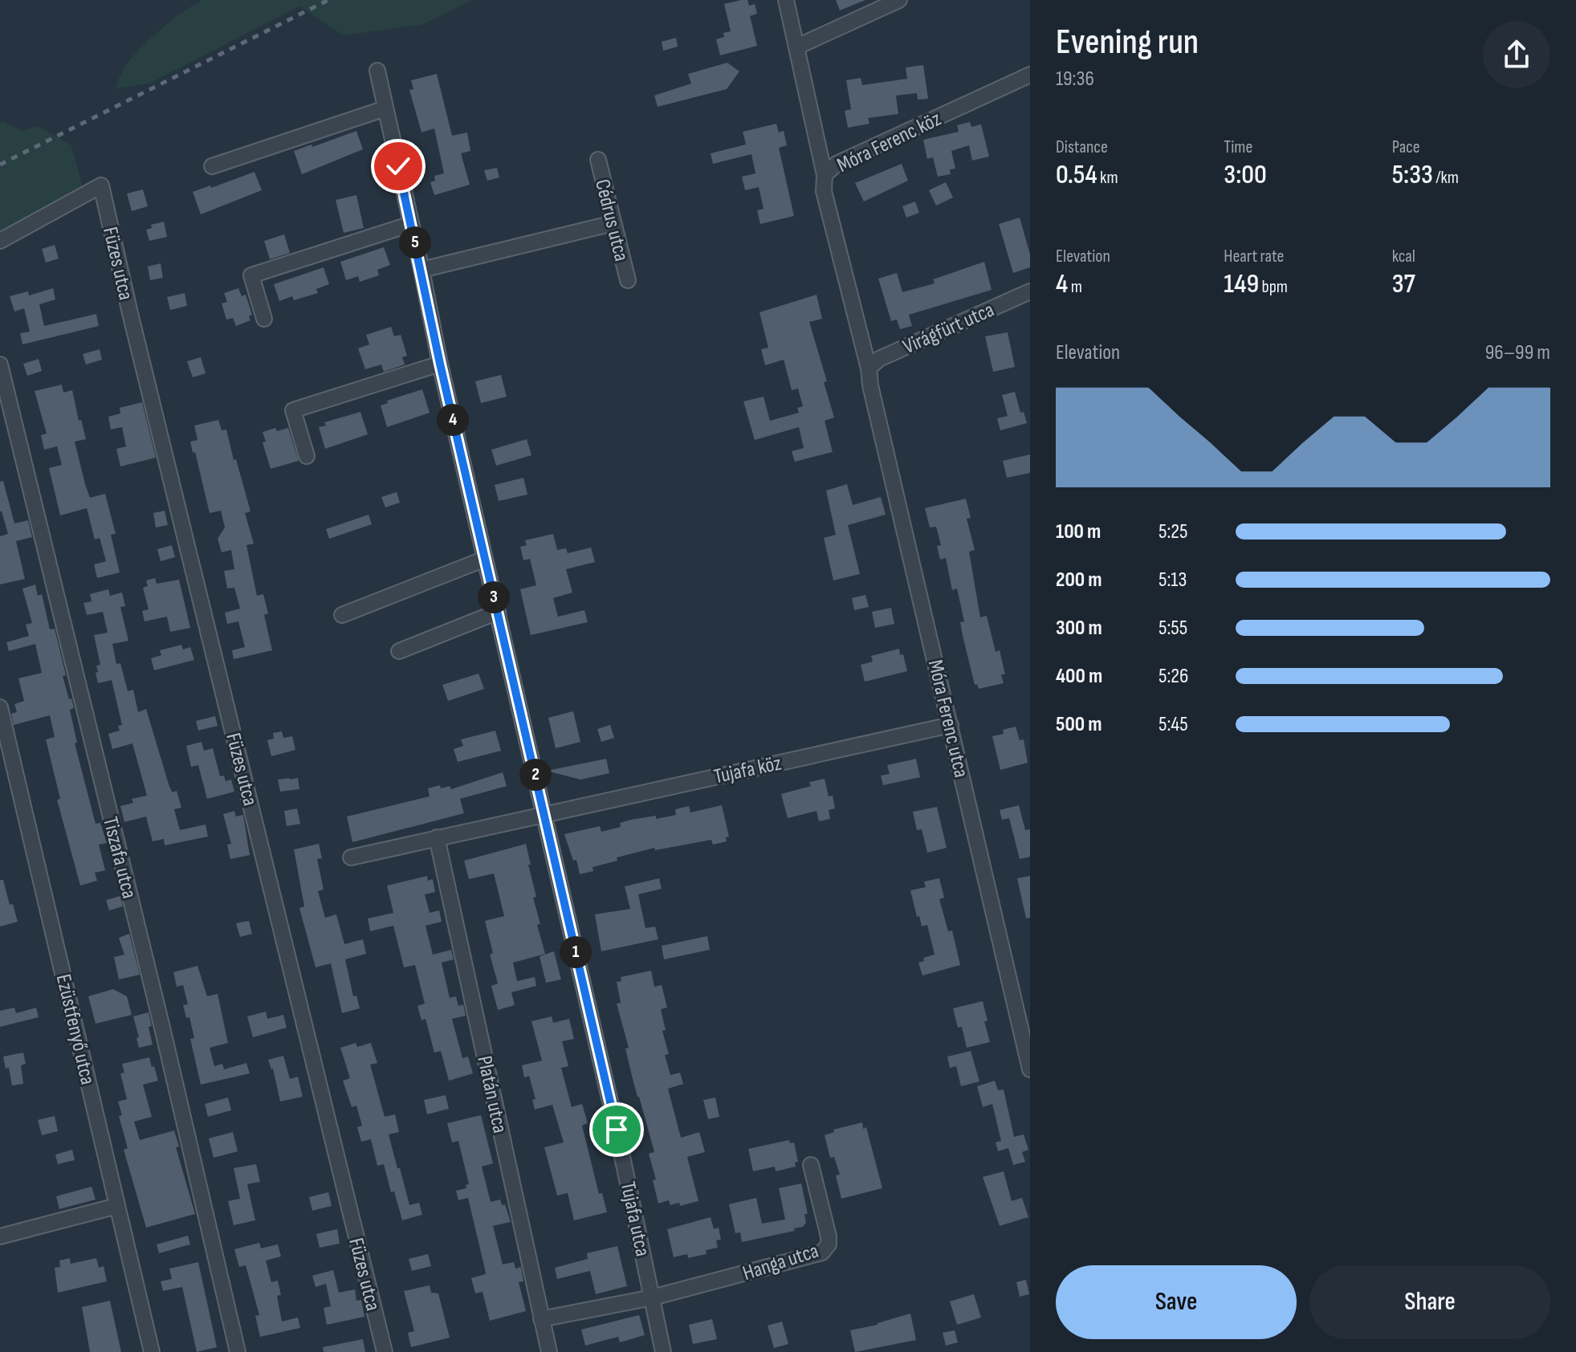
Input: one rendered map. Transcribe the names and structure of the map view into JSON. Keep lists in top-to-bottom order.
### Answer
{
  "streets": {
    "street": [
      "Móra Ferenc köz",
      "Cédrus utca",
      "Füzes utca",
      "Virágfürt utca",
      "Móra Ferenc utca",
      "Tujafa köz",
      "Tiszafa utca",
      "Ezüstfenyő utca",
      "Platán utca",
      "Tujafa utca",
      "Hanga utca"
    ]
  },
  "crossings": [
    ["Móra Ferenc köz", "Virágfürt utca"],
    ["Móra Ferenc köz", "Móra Ferenc utca"],
    ["Virágfürt utca", "Móra Ferenc utca"],
    ["Móra Ferenc utca", "Tujafa köz"],
    ["Tujafa köz", "Platán utca"],
    ["Tujafa köz", "Tujafa utca"],
    ["Tujafa utca", "Hanga utca"]
  ],
  "page": {
    "heading": ["Evening run", "19:36"],
    "stats": [
      ["Distance", "0.54 km"],
      ["Time", "3:00"],
      ["Pace", "5:33 /km"],
      ["Elevation", "4 m"],
      ["Heart rate", "149 bpm"],
      ["kcal", "37"]
    ],
    "pins": [
      "5",
      "4",
      "3",
      "2",
      "1"
    ],
    "chart": ["Elevation", "96–99 m"],
    "list": [
      {
        "name": "100 m",
        "note": "5:25"
      },
      {
        "name": "200 m",
        "note": "5:13"
      },
      {
        "name": "300 m",
        "note": "5:55"
      },
      {
        "name": "400 m",
        "note": "5:26"
      },
      {
        "name": "500 m",
        "note": "5:45"
      }
    ],
    "buttons": ["Save", "Share"]
  }
}
